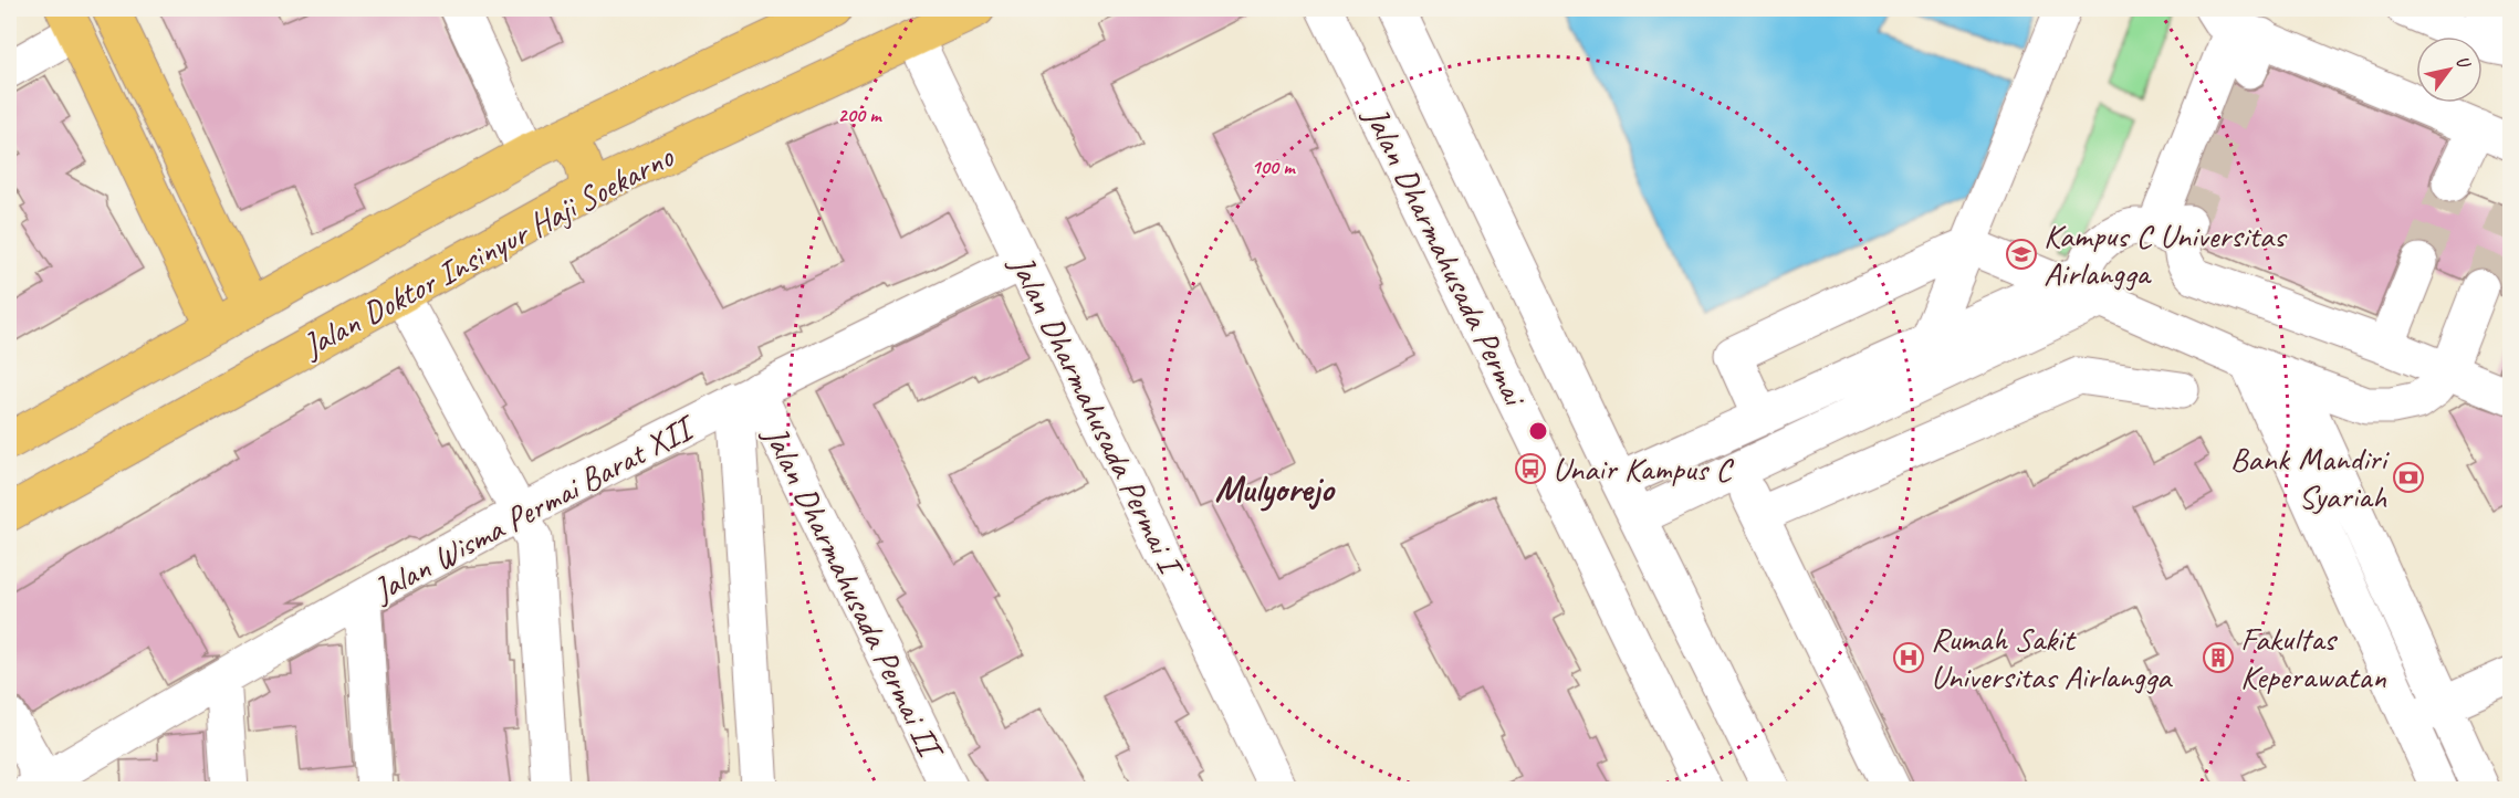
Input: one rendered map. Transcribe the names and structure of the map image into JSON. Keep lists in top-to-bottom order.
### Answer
{
  "streets": {
    "main road": ["Jalan Doktor Insinyur Haji Soekarno"],
    "street": [
      "Jalan Dharmahusada Permai",
      "Jalan Dharmahusada Permai I",
      "Jalan Wisma Permai Barat XII",
      "Jalan Dharmahusada Permai II"
    ]
  },
  "crossings": [
    ["Jalan Doktor Insinyur Haji Soekarno", "Jalan Dharmahusada Permai I"],
    ["Jalan Dharmahusada Permai I", "Jalan Wisma Permai Barat XII"],
    ["Jalan Wisma Permai Barat XII", "Jalan Dharmahusada Permai II"]
  ],
  "districts": ["Mulyorejo"],
  "places": {
    "school or university": ["Kampus C Universitas Airlangga"],
    "bus stop": ["Unair Kampus C"],
    "bank": ["Bank Mandiri Syariah"],
    "hospital": ["Rumah Sakit Universitas Airlangga"],
    "building": ["Fakultas Keperawatan"]
  },
  "north": "top right",
  "rings": ["200 m", "100 m"]
}
